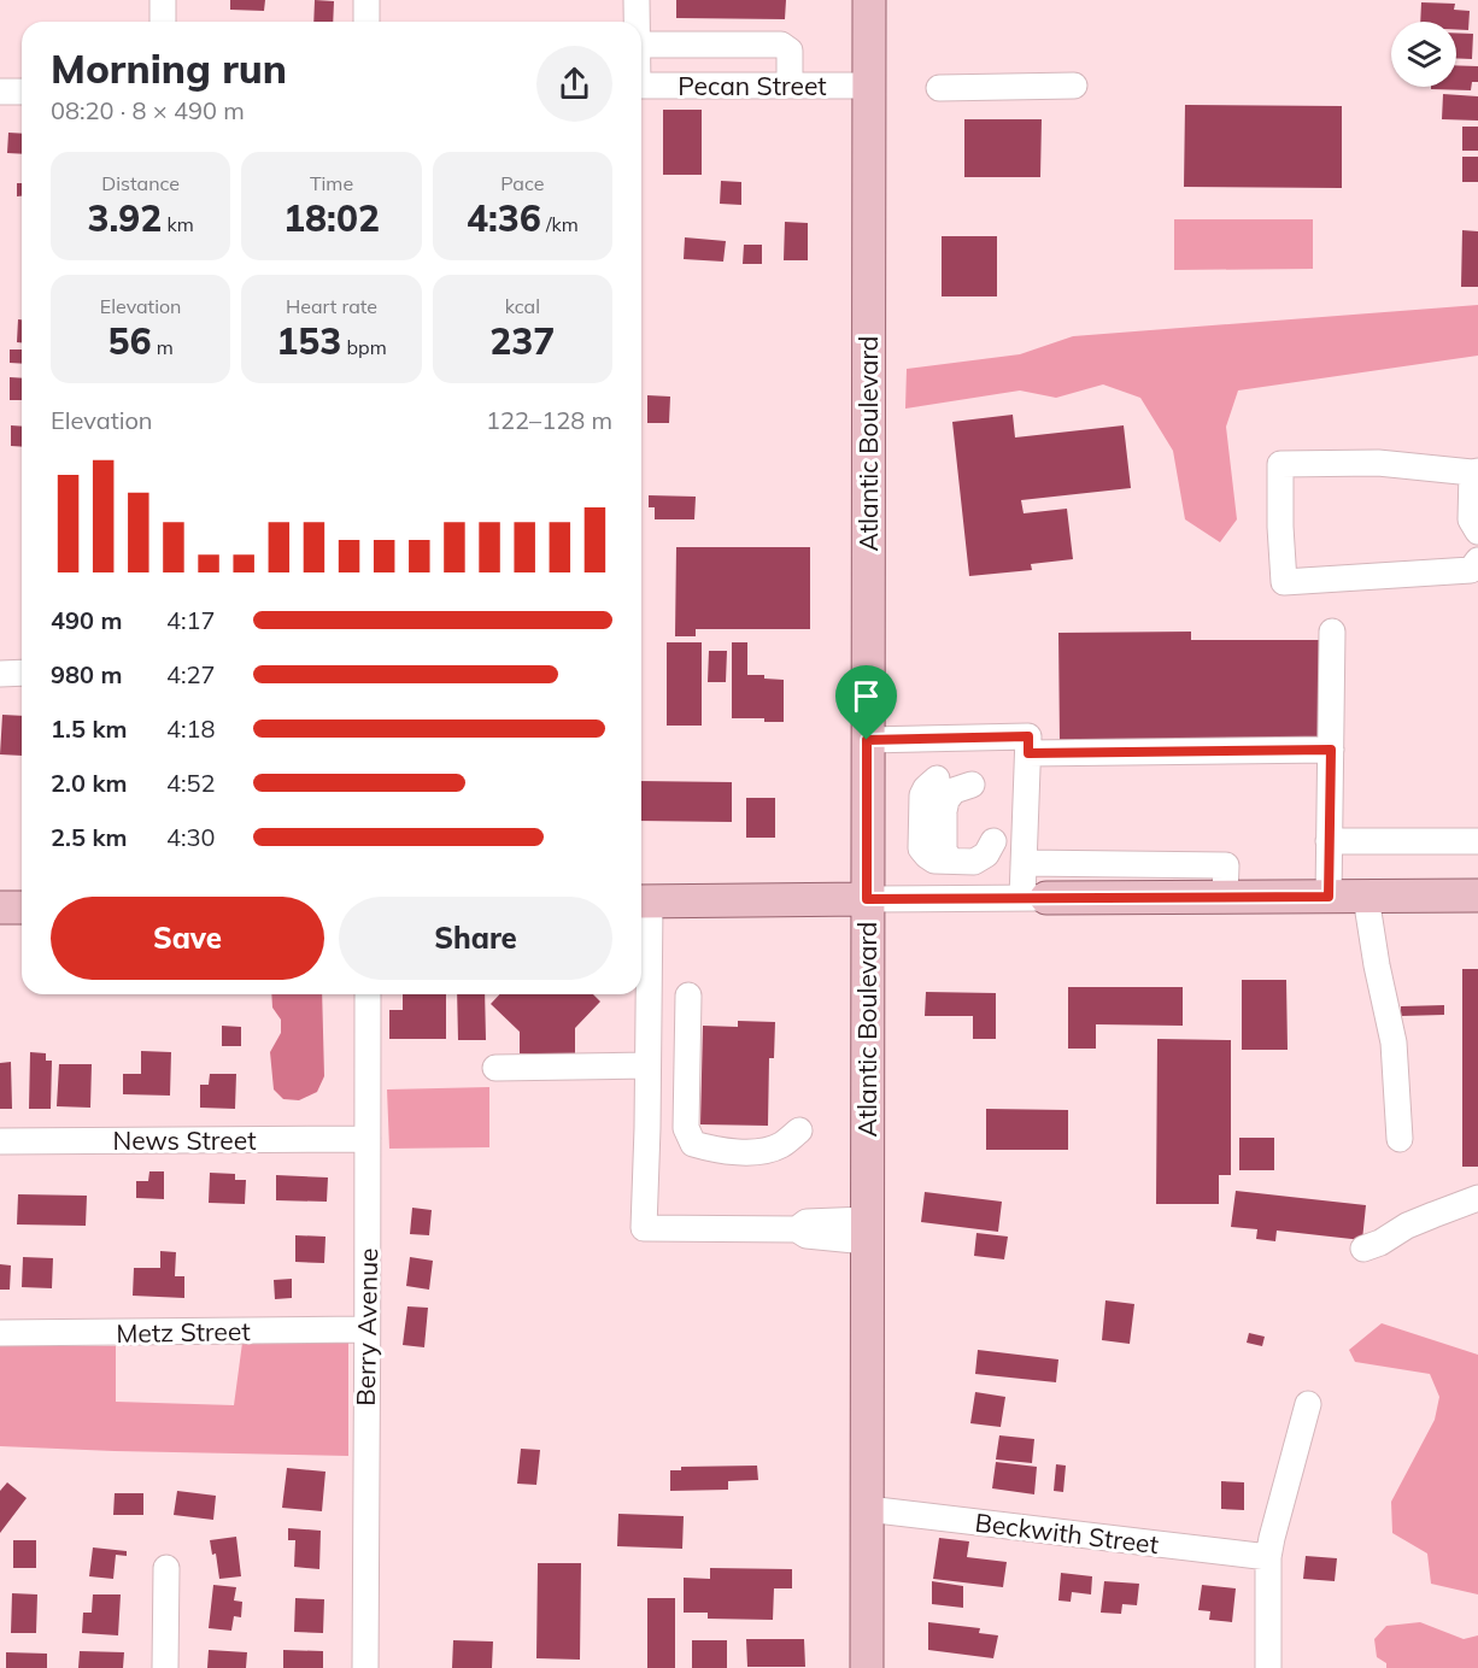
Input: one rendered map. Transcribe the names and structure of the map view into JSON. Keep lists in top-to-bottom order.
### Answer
{
  "streets": {
    "main road": ["Atlantic Boulevard"],
    "street": [
      "Pecan Street",
      "News Street",
      "Berry Avenue",
      "Metz Street",
      "Beckwith Street"
    ]
  },
  "crossings": [
    ["Pecan Street", "Atlantic Boulevard"],
    ["Atlantic Boulevard", "Beckwith Street"],
    ["News Street", "Berry Avenue"],
    ["Berry Avenue", "Metz Street"]
  ],
  "page": {
    "heading": ["Morning run", "08:20 · 8 × 490 m"],
    "stats": [
      ["Distance", "3.92 km"],
      ["Time", "18:02"],
      ["Pace", "4:36 /km"],
      ["Elevation", "56 m"],
      ["Heart rate", "153 bpm"],
      ["kcal", "237"]
    ],
    "chart": ["Elevation", "122–128 m"],
    "list": [
      {
        "name": "490 m",
        "note": "4:17"
      },
      {
        "name": "980 m",
        "note": "4:27"
      },
      {
        "name": "1.5 km",
        "note": "4:18"
      },
      {
        "name": "2.0 km",
        "note": "4:52"
      },
      {
        "name": "2.5 km",
        "note": "4:30"
      }
    ],
    "buttons": ["Save", "Share"]
  }
}
